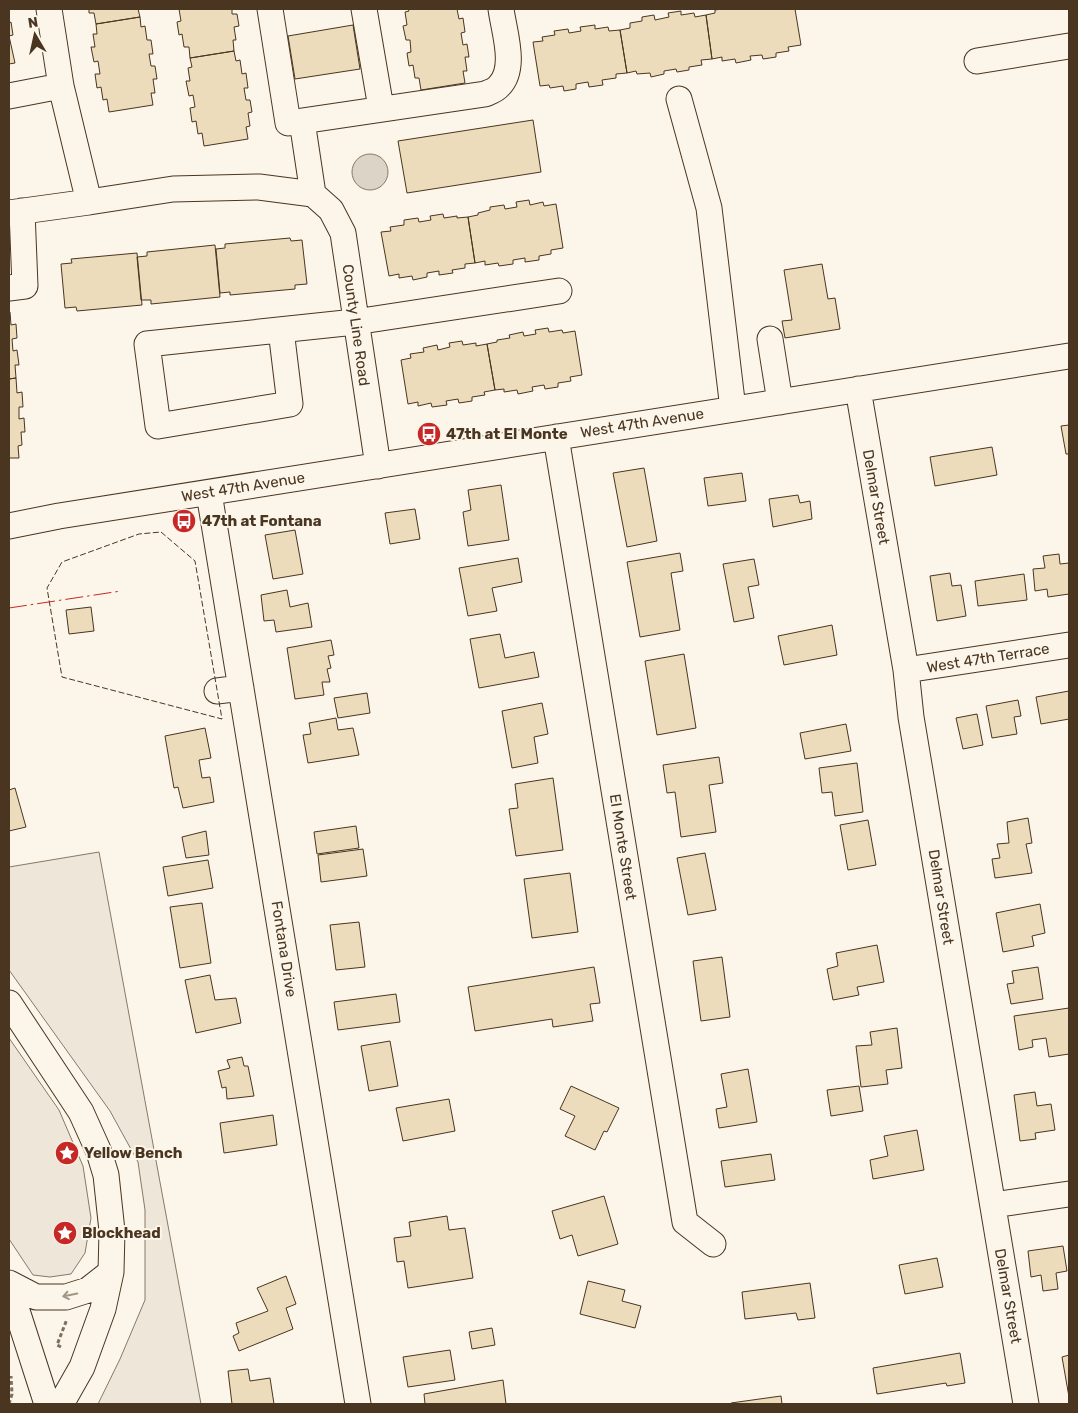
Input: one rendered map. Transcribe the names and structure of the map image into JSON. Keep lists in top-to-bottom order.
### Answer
{
  "streets": {
    "street": [
      "County Line Road",
      "West 47th Avenue",
      "Delmar Street",
      "West 47th Terrace",
      "El Monte Street",
      "Fontana Drive"
    ]
  },
  "crossings": [
    ["County Line Road", "West 47th Avenue"],
    ["West 47th Avenue", "Delmar Street"],
    ["West 47th Avenue", "El Monte Street"],
    ["West 47th Avenue", "Fontana Drive"],
    ["Delmar Street", "West 47th Terrace"]
  ],
  "places": {
    "bus stop": ["47th at El Monte", "47th at Fontana"],
    "place": ["Yellow Bench", "Blockhead"]
  },
  "north": "top"
}
